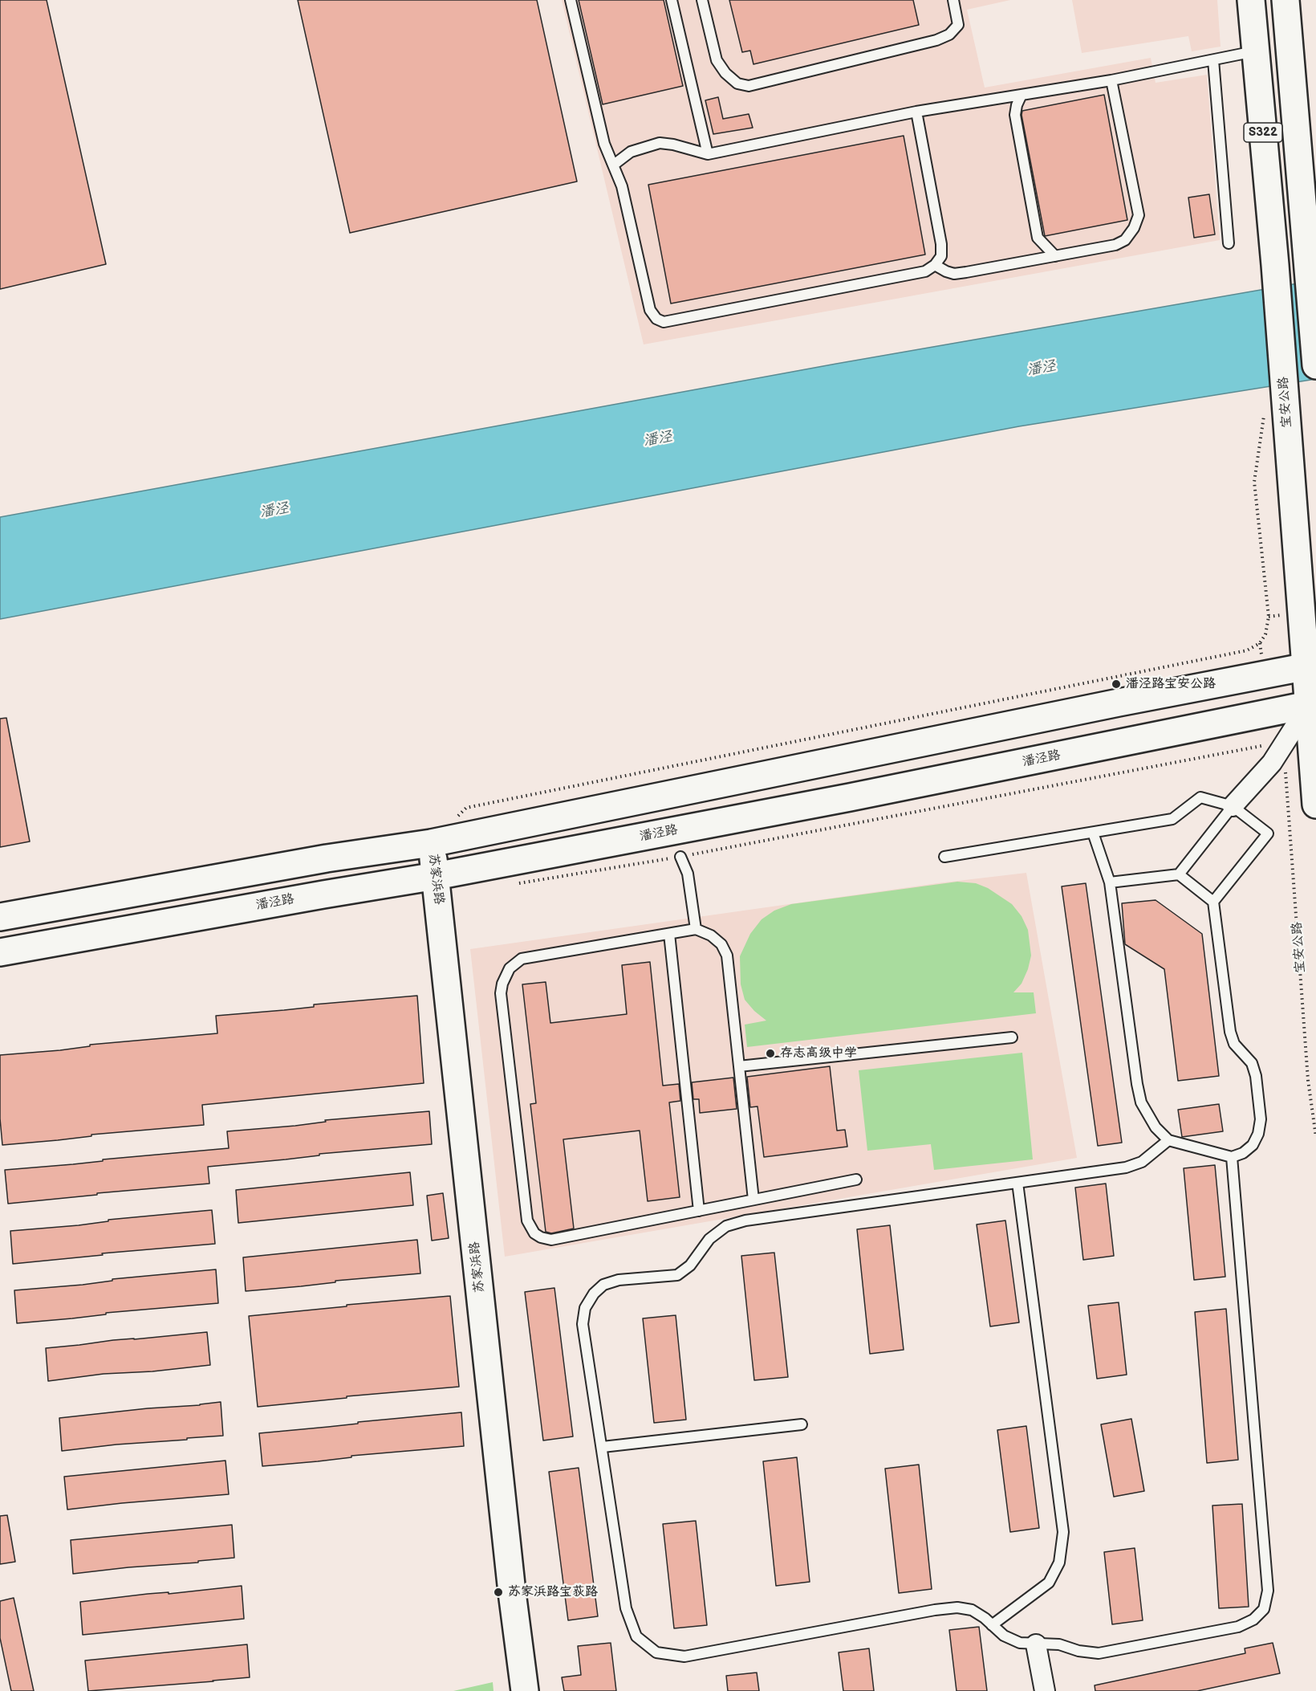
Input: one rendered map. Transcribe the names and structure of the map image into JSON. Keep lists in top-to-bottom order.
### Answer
{
  "streets": {
    "main road": [
      "S322",
      "宝安公路",
      "潘泾路",
      "苏家浜路"
    ]
  },
  "crossings": [
    ["宝安公路", "潘泾路"],
    ["潘泾路", "苏家浜路"]
  ],
  "water": ["潘泾"],
  "places": ["潘泾路宝安公路", "存志高级中学", "苏家浜路宝荻路"]
}
